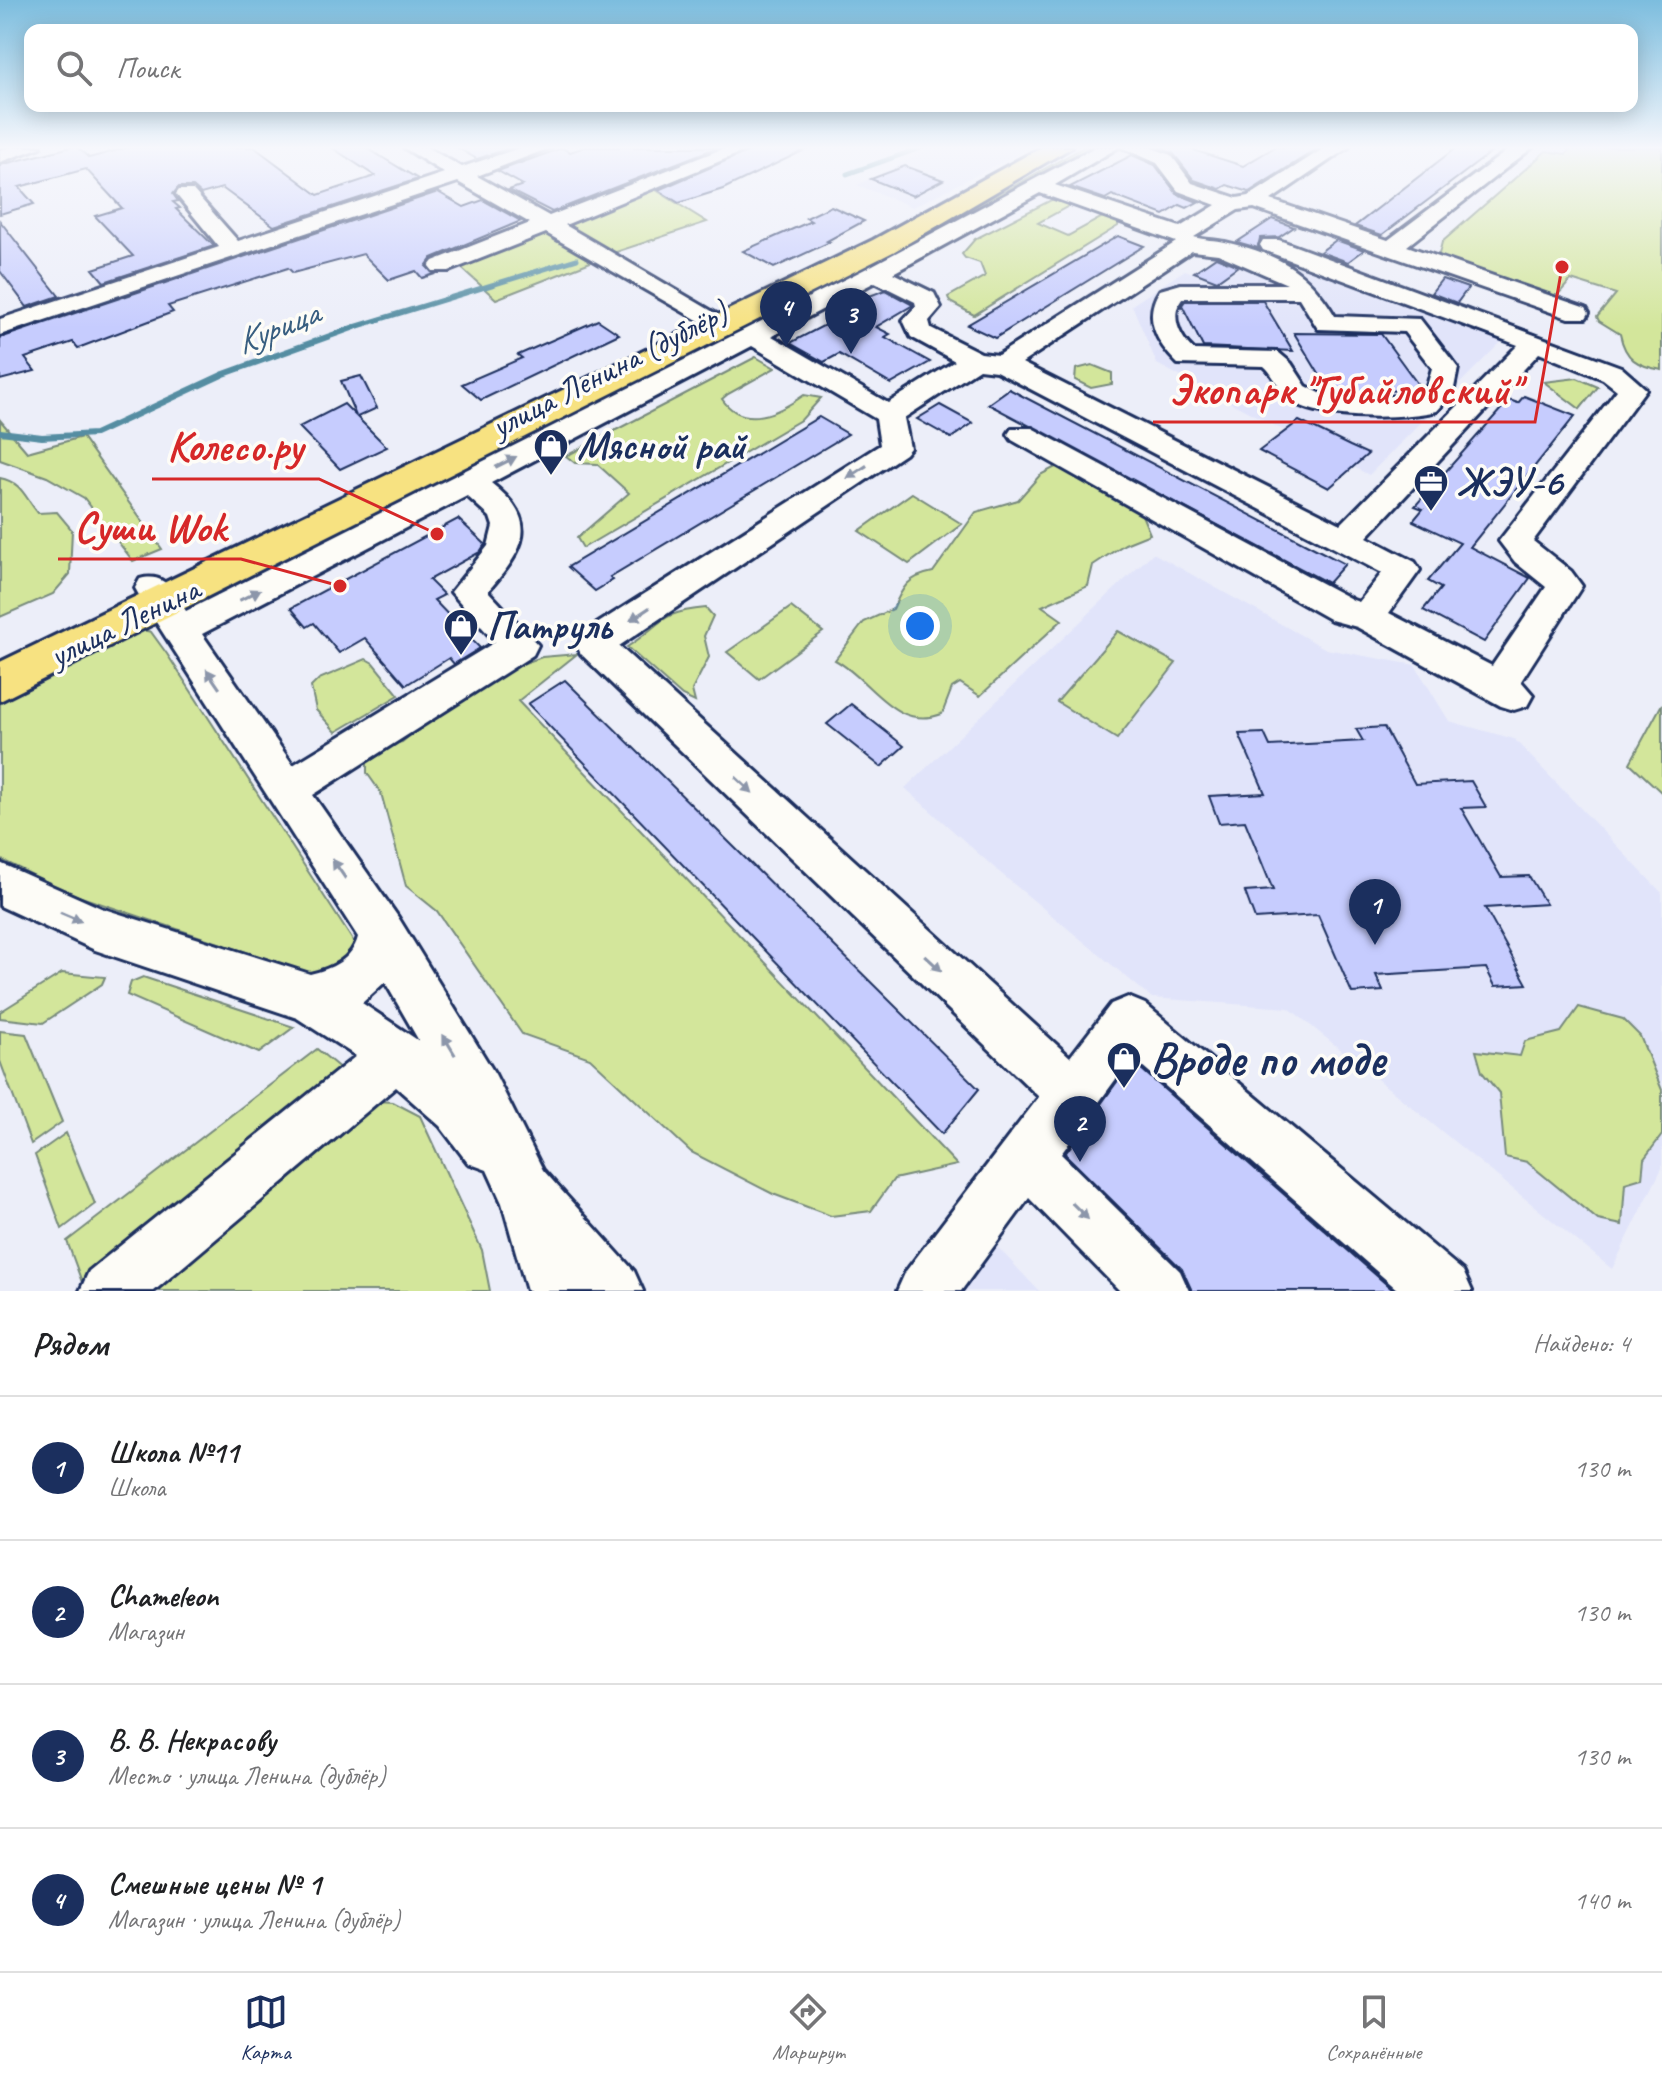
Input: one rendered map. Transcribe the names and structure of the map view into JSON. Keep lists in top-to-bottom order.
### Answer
{
  "streets": {
    "main road": ["улица Ленина"],
    "street": ["улица Ленина (дублёр)"]
  },
  "crossings": [
    ["улица Ленина (дублёр)", "улица Ленина"]
  ],
  "water": ["Курица"],
  "places": {
    "other": ["Экопарк \"Губайловский\"", "Колесо.ру", "Суши Wok"],
    "shop": ["Мясной рай", "Патруль", "Вроде по моде"],
    "office": ["ЖЭУ-6"]
  },
  "page": {
    "search": "Поиск",
    "pins": [
      "4",
      "3",
      "1",
      "2"
    ],
    "heading": ["Рядом", "Найдено: 4"],
    "list": [
      {
        "mark": "1",
        "name": "Школа №11",
        "note": "Школа",
        "value": "130 m"
      },
      {
        "mark": "2",
        "name": "Chameleon",
        "note": "Магазин",
        "value": "130 m"
      },
      {
        "mark": "3",
        "name": "В. В. Некрасову",
        "note": "Место · улица Ленина (дублёр)",
        "value": "130 m"
      },
      {
        "mark": "4",
        "name": "Смешные цены № 1",
        "note": "Магазин · улица Ленина (дублёр)",
        "value": "140 m"
      }
    ],
    "nav": ["Карта", "Маршрут", "Сохранённые"]
  }
}
